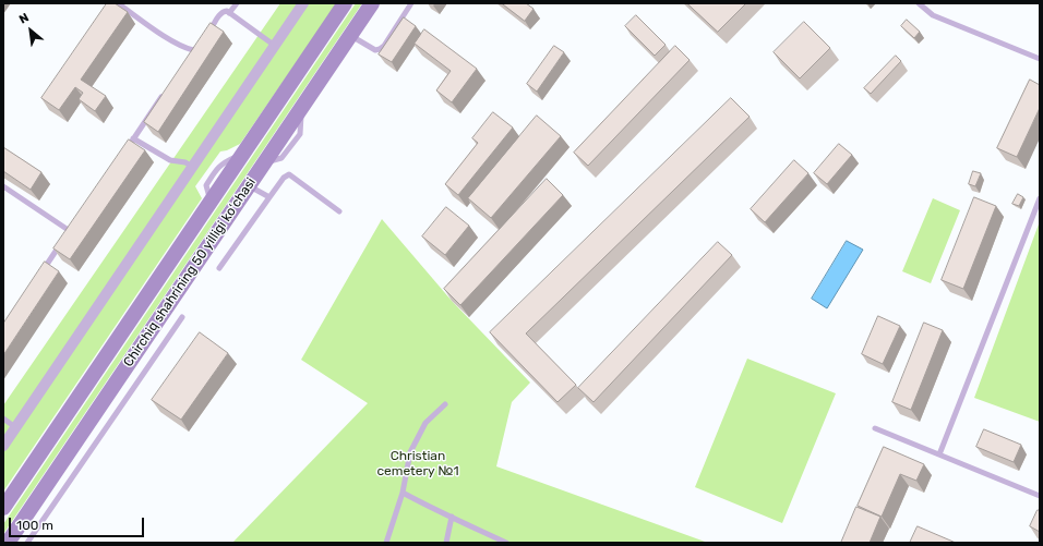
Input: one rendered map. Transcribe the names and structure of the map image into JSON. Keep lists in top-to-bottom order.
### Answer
{
  "streets": {
    "main road": ["Chirchiq shahrining 50 yilligi koʻchasi"]
  },
  "parks": ["Christian cemetery №1"],
  "scale_bar": "100 m",
  "north": "top left"
}
